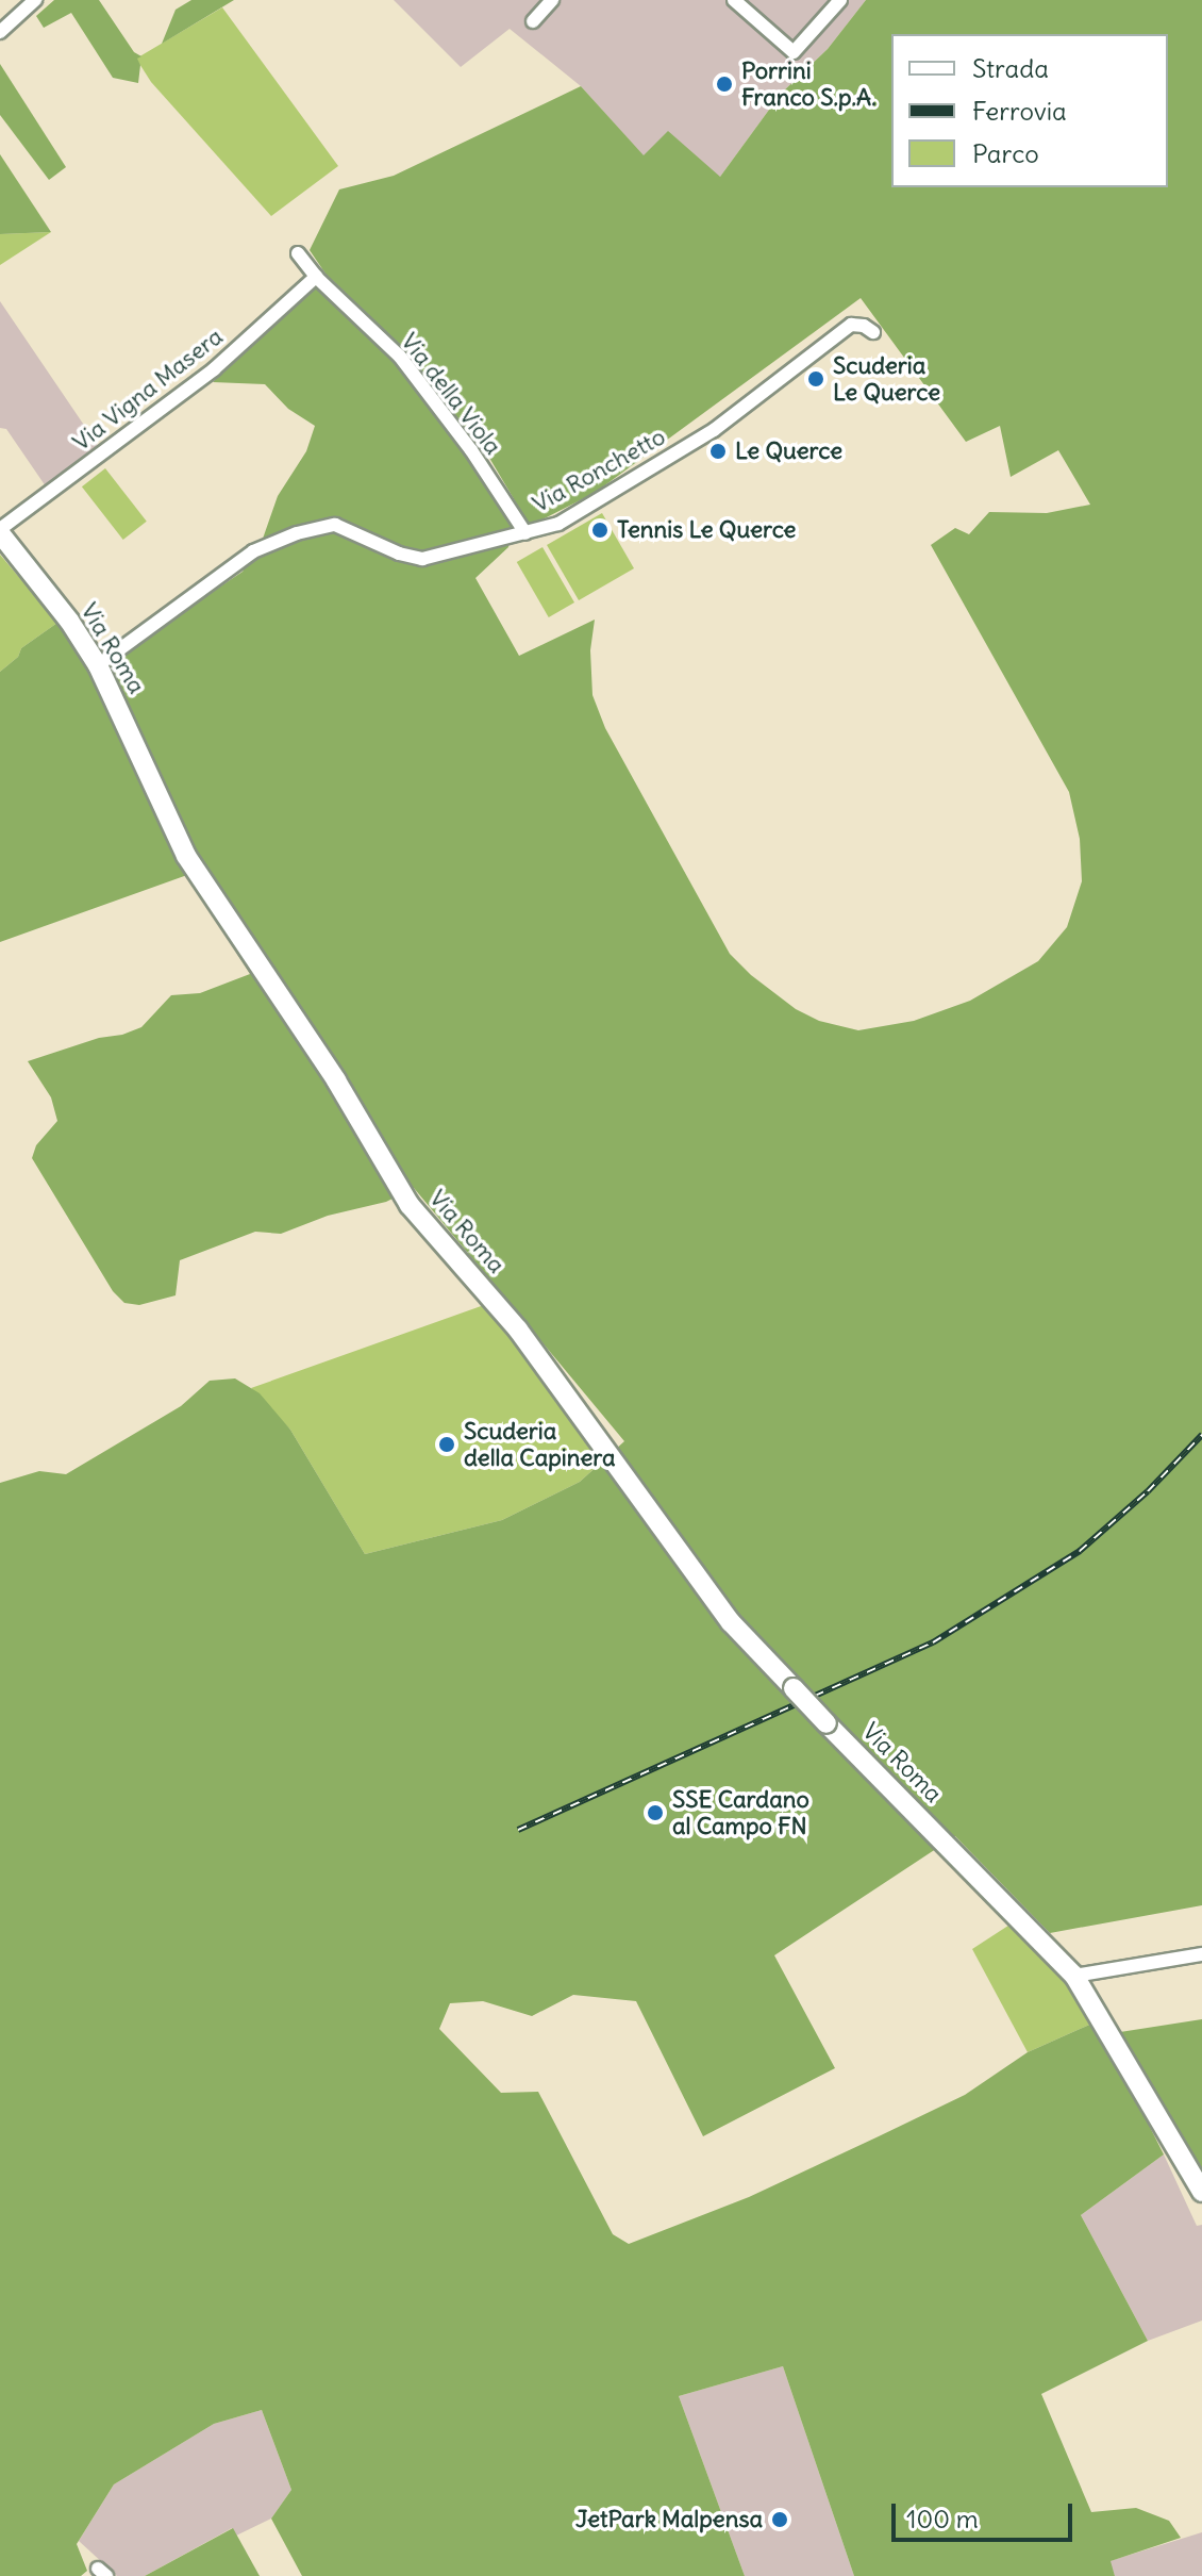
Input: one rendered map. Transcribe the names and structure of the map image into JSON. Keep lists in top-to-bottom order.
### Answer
{
  "streets": {
    "street": [
      "Via Vigna Masera",
      "Via della Viola",
      "Via Ronchetto",
      "Via Roma"
    ]
  },
  "crossings": [
    ["Via Vigna Masera", "Via della Viola"],
    ["Via Vigna Masera", "Via Roma"],
    ["Via della Viola", "Via Ronchetto"],
    ["Via Ronchetto", "Via Roma"]
  ],
  "places": [
    "Porrini Franco S.p.A.",
    "Scuderia Le Querce",
    "Le Querce",
    "Tennis Le Querce",
    "Scuderia della Capinera",
    "SSE Cardano al Campo FN",
    "JetPark Malpensa"
  ],
  "legend": ["Strada", "Ferrovia", "Parco"],
  "scale_bar": "100 m"
}
